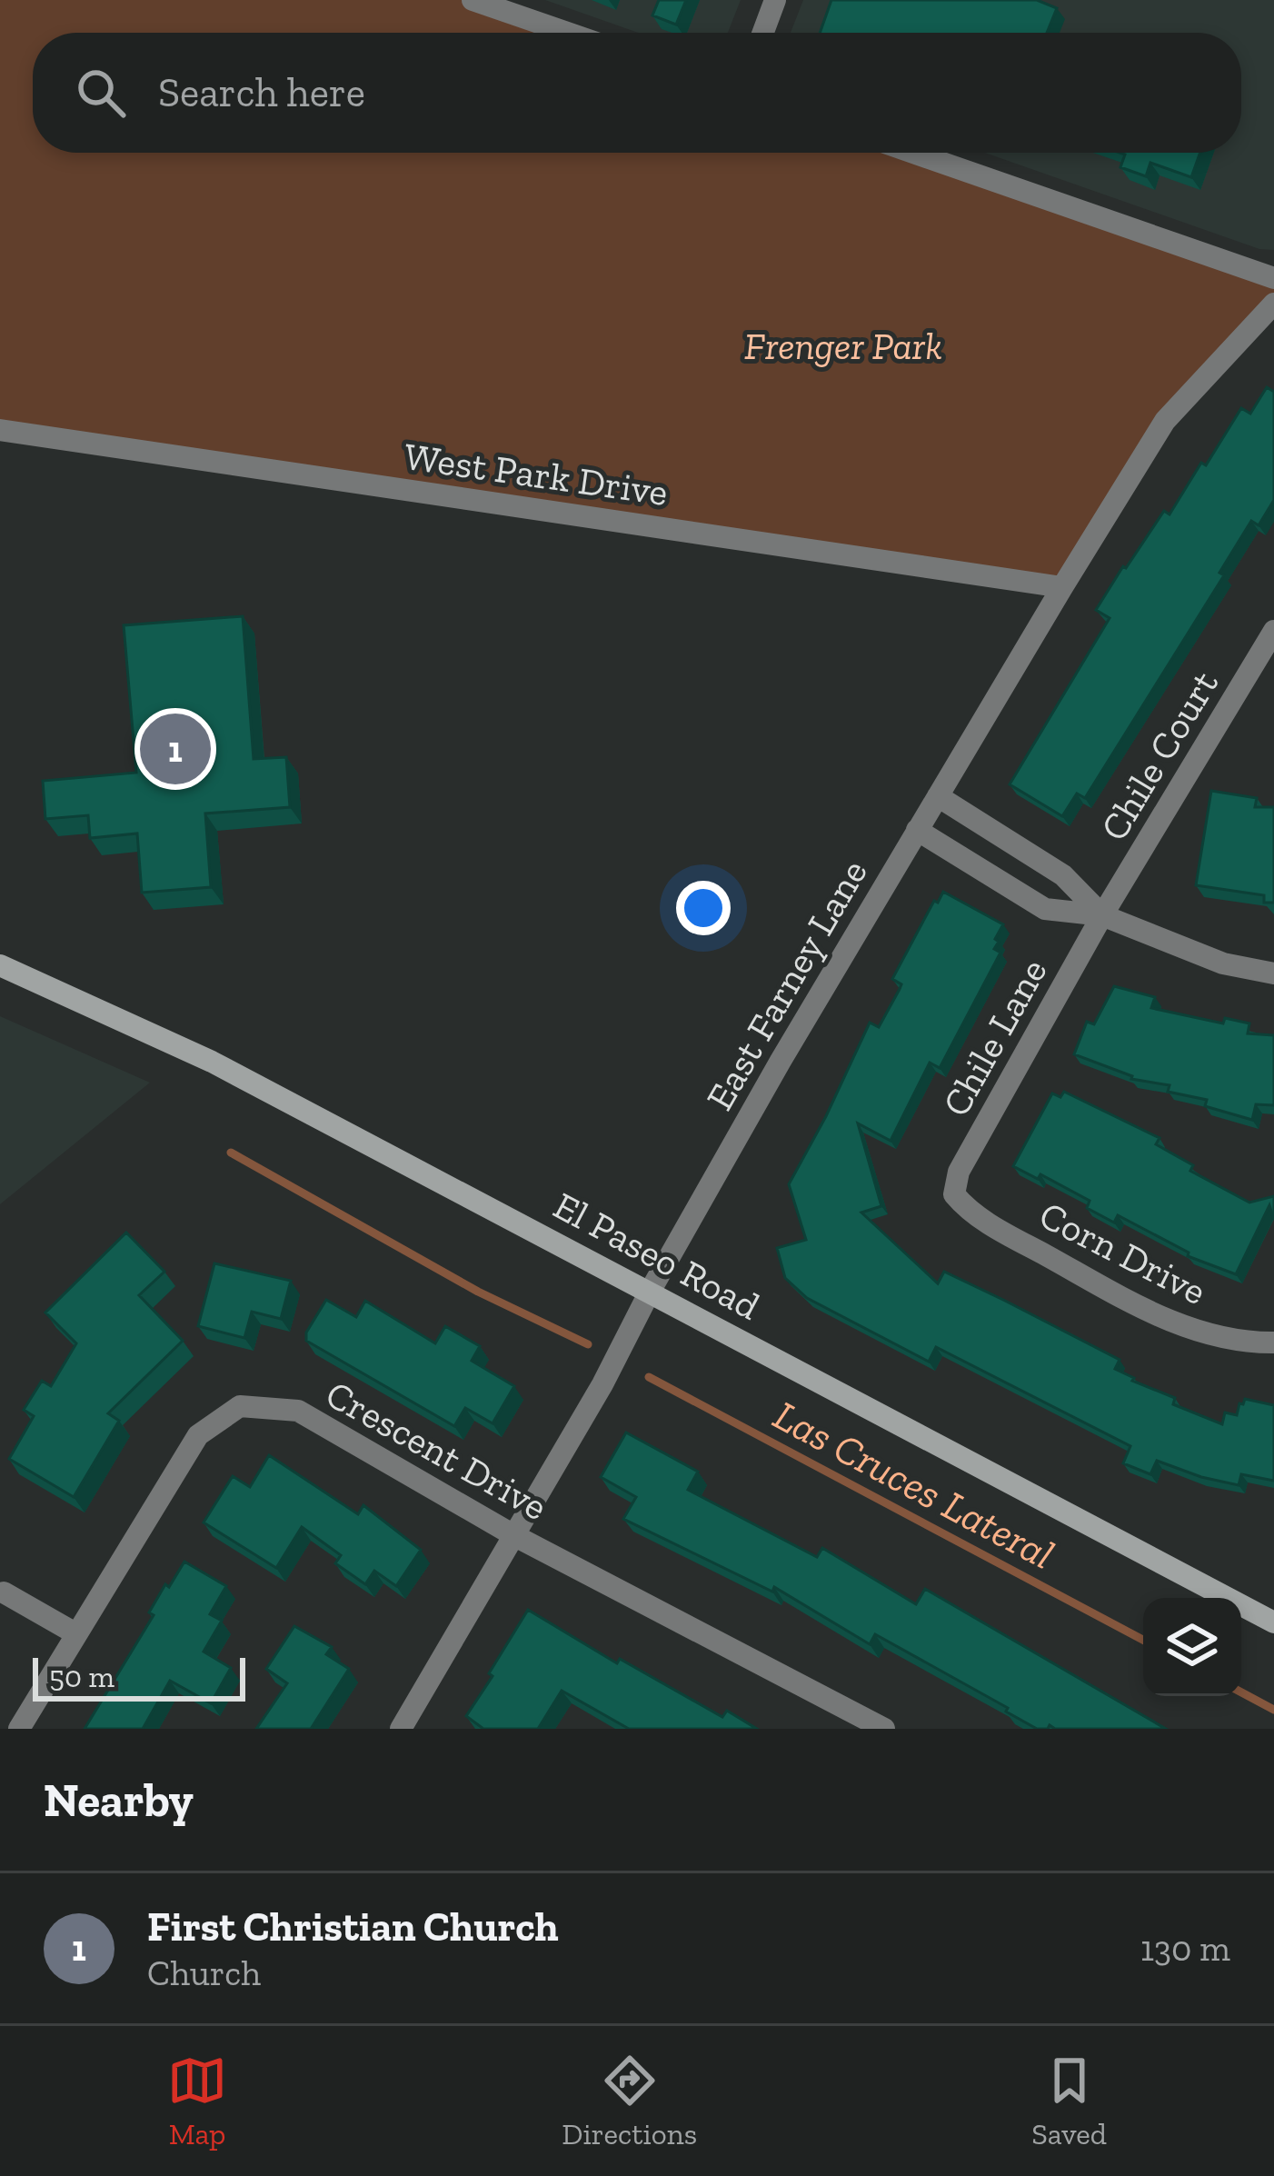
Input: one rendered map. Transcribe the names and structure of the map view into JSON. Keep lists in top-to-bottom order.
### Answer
{
  "streets": {
    "main road": ["El Paseo Road"],
    "street": [
      "West Park Drive",
      "Chile Court",
      "East Farney Lane",
      "Chile Lane",
      "Corn Drive",
      "Crescent Drive"
    ]
  },
  "crossings": [
    ["West Park Drive", "East Farney Lane"],
    ["Chile Court", "Chile Lane"],
    ["East Farney Lane", "El Paseo Road"],
    ["East Farney Lane", "Crescent Drive"],
    ["Chile Lane", "Corn Drive"]
  ],
  "water": ["Las Cruces Lateral"],
  "parks": ["Frenger Park"],
  "scale_bar": "50 m",
  "page": {
    "search": "Search here",
    "pins": "1",
    "scale": "50 m",
    "heading": "Nearby",
    "list": [
      {
        "mark": "1",
        "name": "First Christian Church",
        "note": "Church",
        "value": "130 m"
      }
    ],
    "nav": ["Map", "Directions", "Saved"]
  }
}
